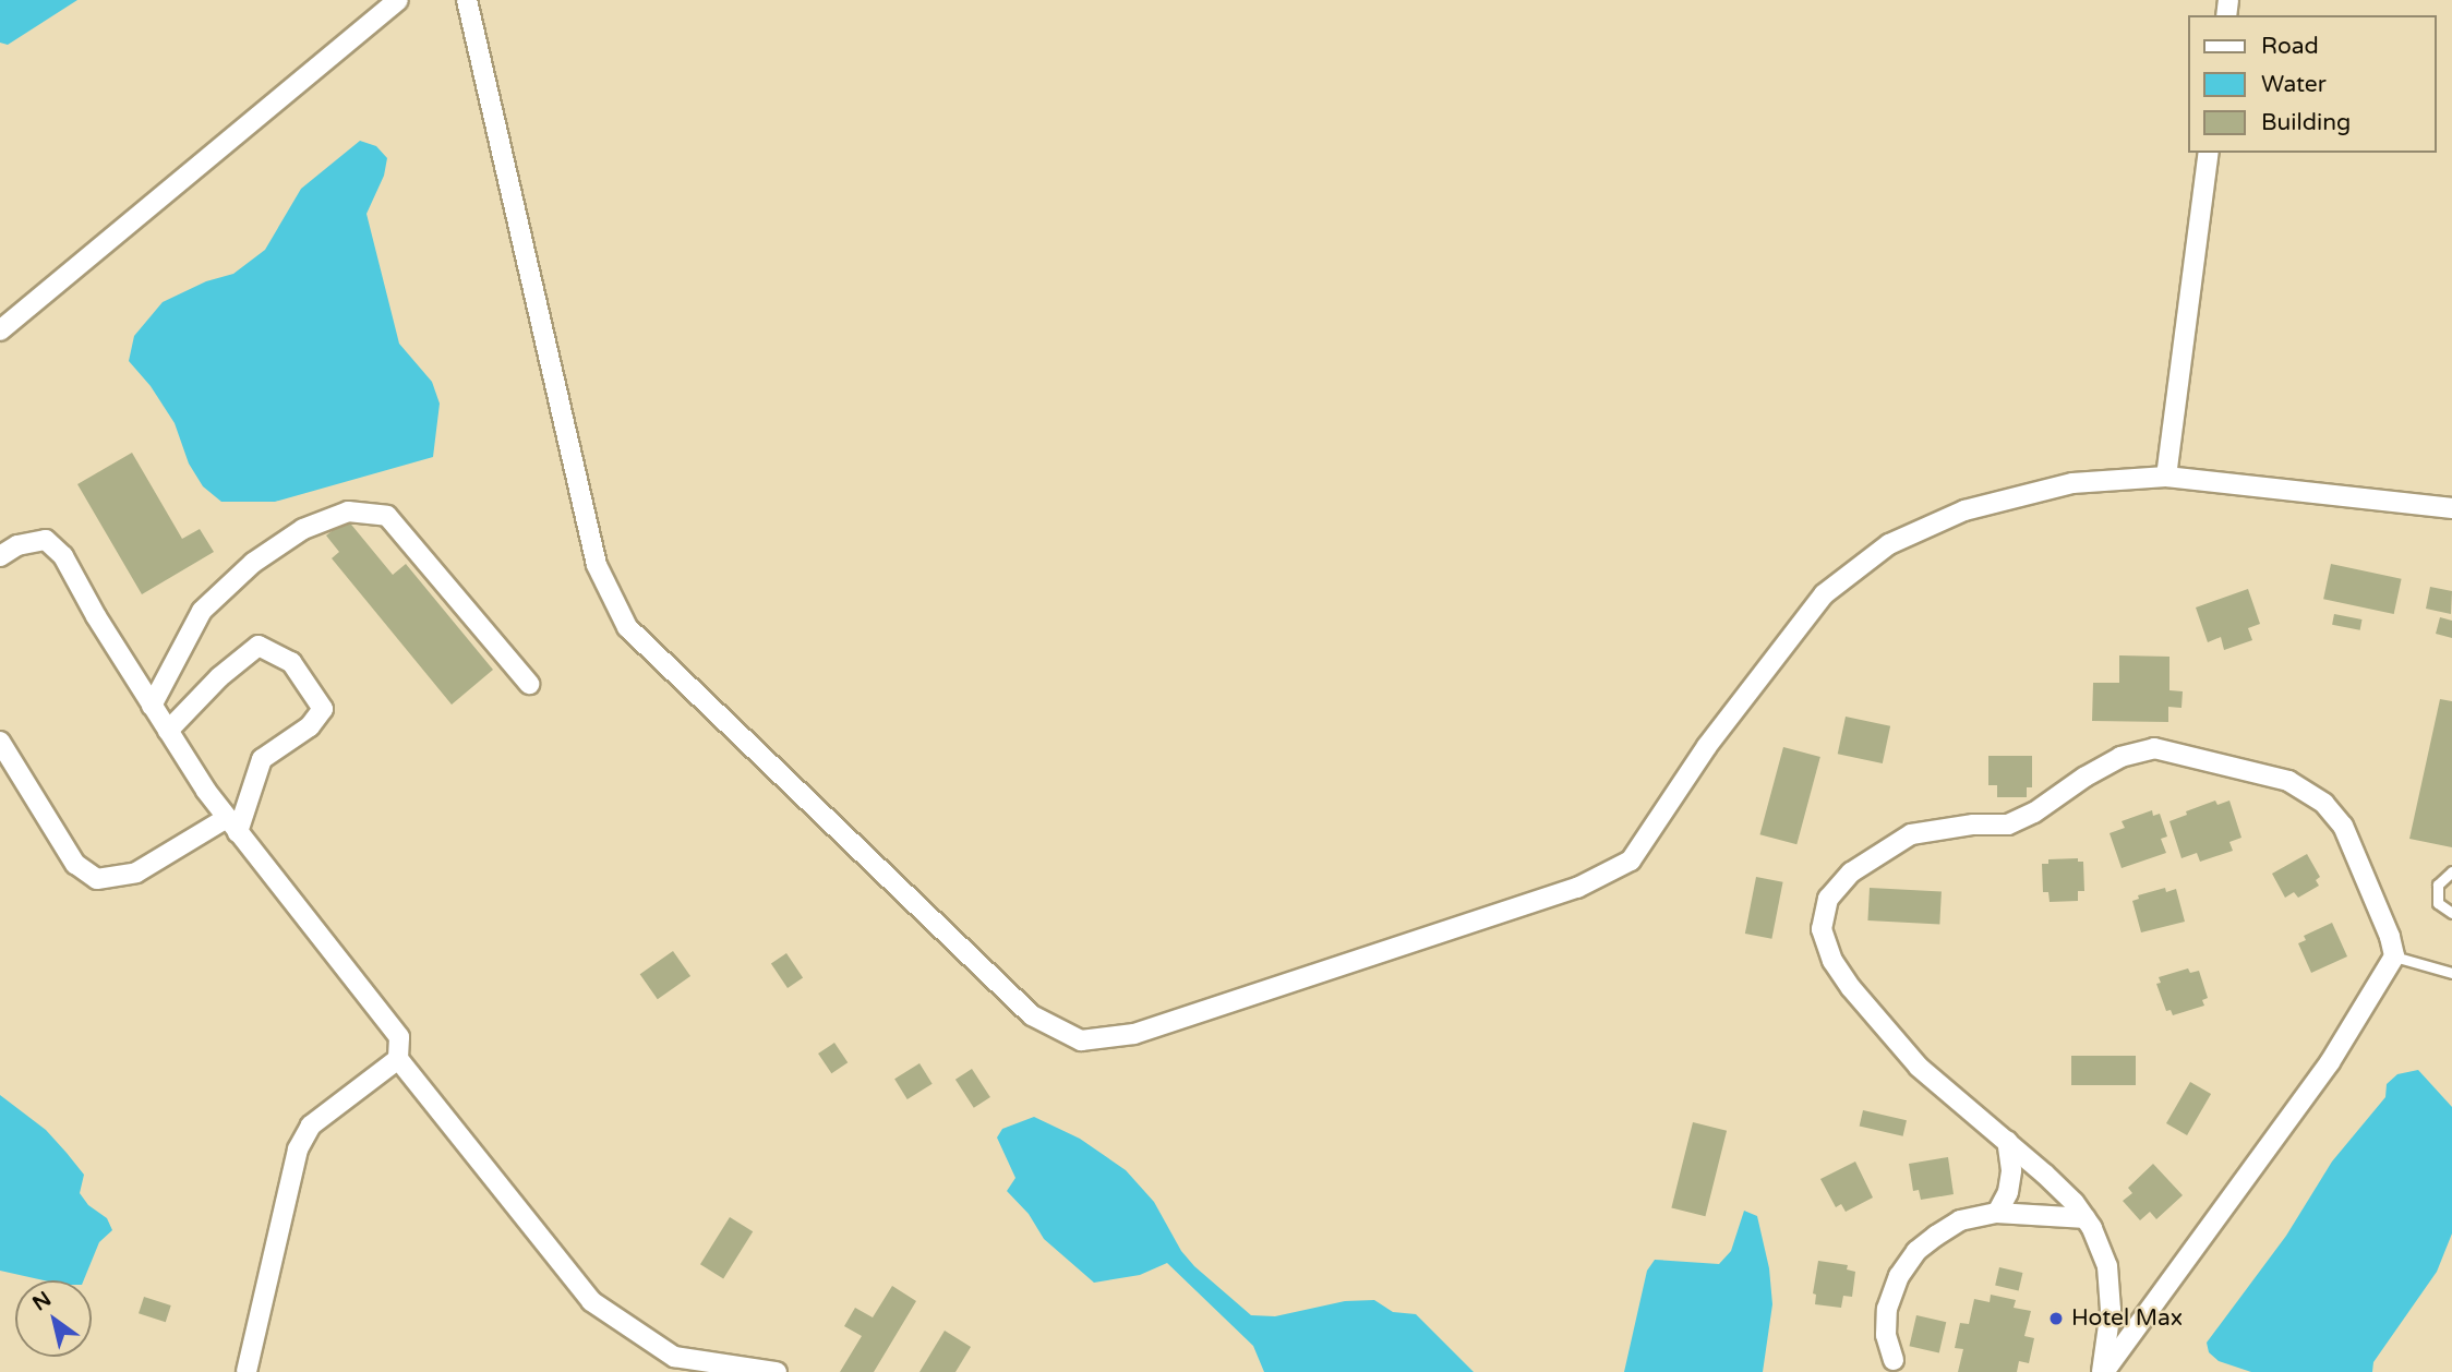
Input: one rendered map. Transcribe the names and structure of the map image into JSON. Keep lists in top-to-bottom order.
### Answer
{
  "places": ["Hotel Max"],
  "legend": ["Road", "Water", "Building"],
  "north": "top left"
}
